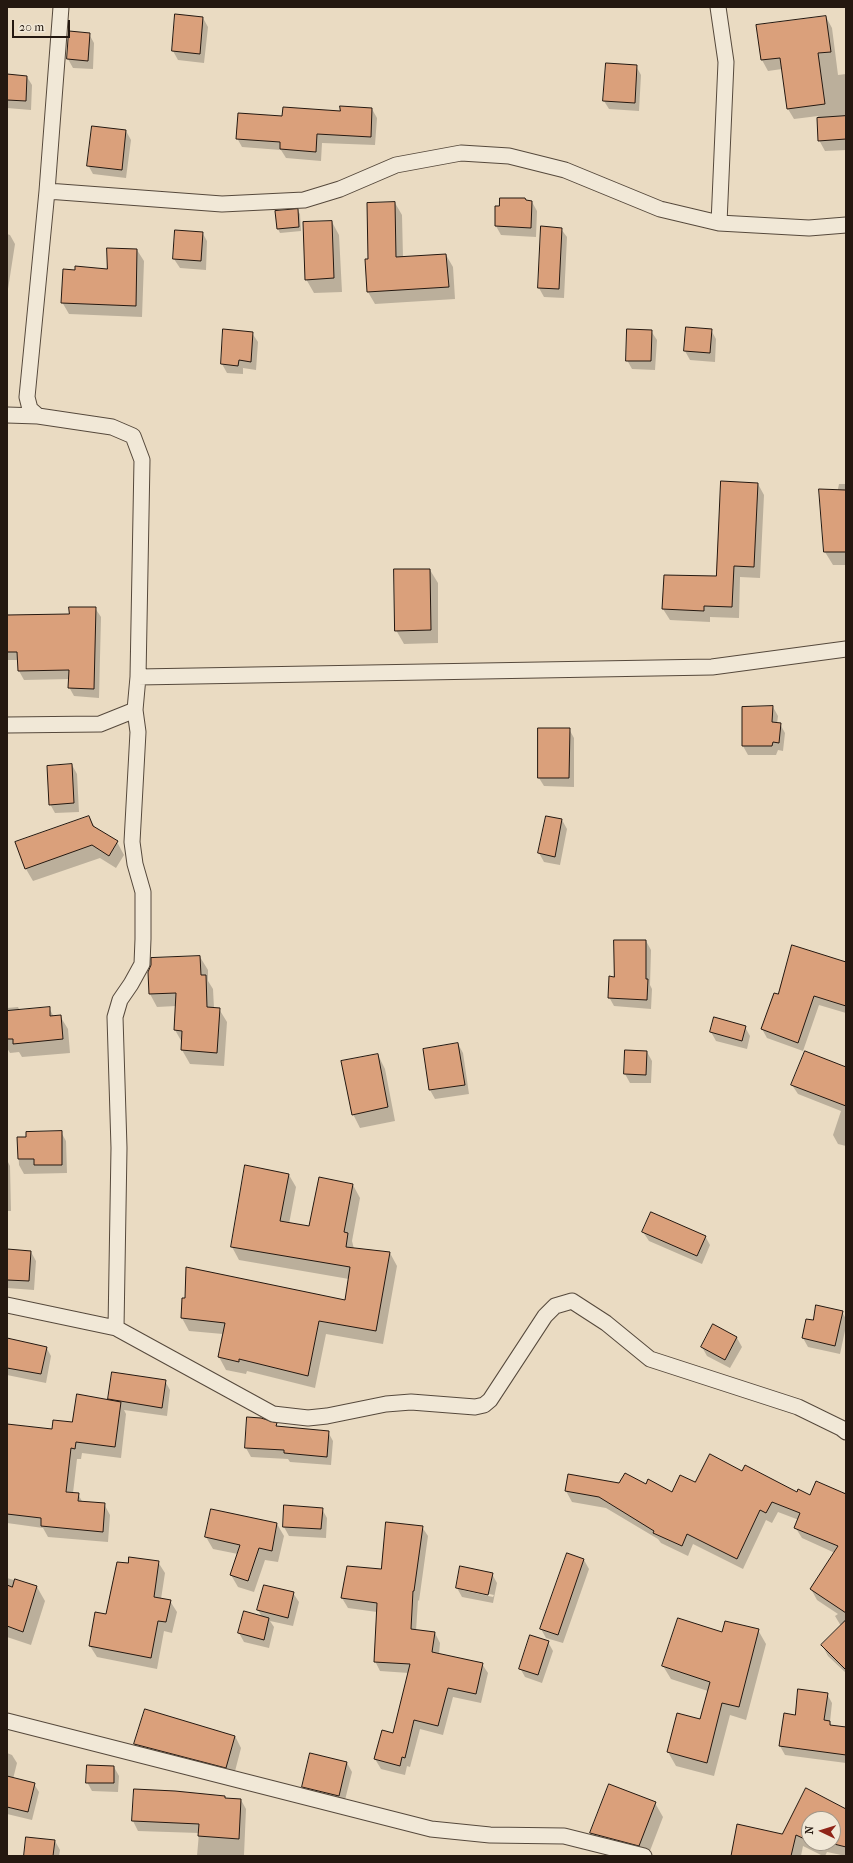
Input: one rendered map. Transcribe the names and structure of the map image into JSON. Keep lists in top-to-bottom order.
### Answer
{
  "scale_bar": "20 m",
  "north": "left"
}
